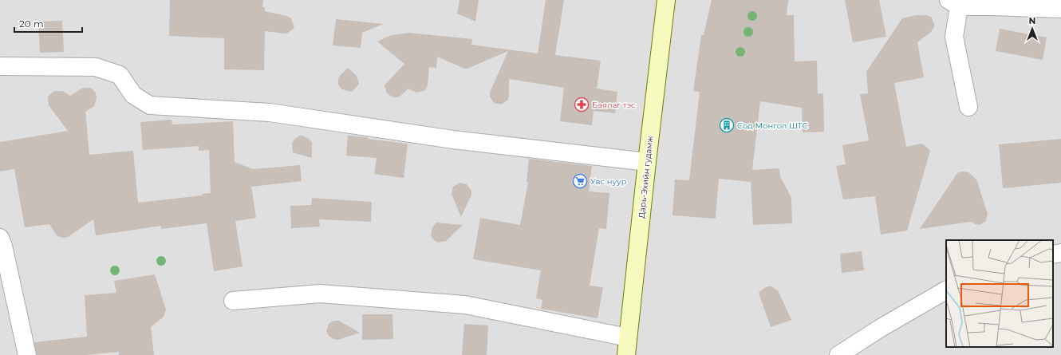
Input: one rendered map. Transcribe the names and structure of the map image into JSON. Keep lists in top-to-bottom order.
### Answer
{
  "streets": {
    "main road": ["Дарь-Эхийн гудамж"]
  },
  "places": {
    "pharmacy": ["Баялаг тэс"],
    "building": ["Сод Монгол ШТС"],
    "supermarket": ["Увс нуур"]
  },
  "scale_bar": "20 m",
  "north": "top"
}
